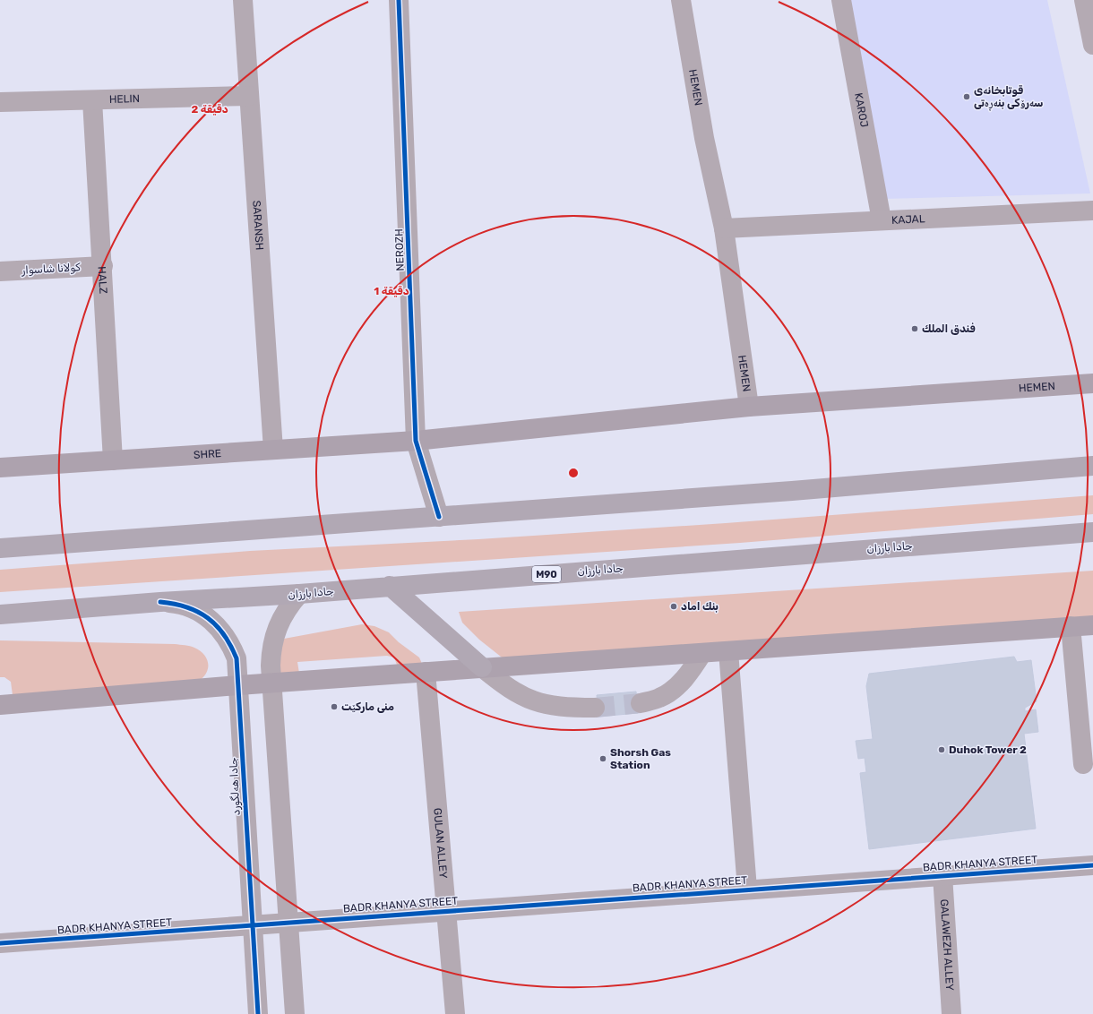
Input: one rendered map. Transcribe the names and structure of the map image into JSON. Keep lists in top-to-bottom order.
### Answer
{
  "streets": {
    "highway": ["جادا بارزان", "M90"],
    "main road": ["HEMEN", "SHRE"],
    "street": [
      "HELIN",
      "KAROJ",
      "KAJAL",
      "SARANSH",
      "NEROZH",
      "كولانا شاسوار",
      "HALZ",
      "جادا هەلگورد",
      "GULAN ALLEY",
      "BADR KHANYA STREET",
      "GALAWEZH ALLEY"
    ]
  },
  "crossings": [
    ["HEMEN", "KAJAL"],
    ["HEMEN", "SHRE"],
    ["HELIN", "SARANSH"],
    ["HELIN", "HALZ"],
    ["KAROJ", "KAJAL"],
    ["SARANSH", "SHRE"],
    ["NEROZH", "SHRE"],
    ["كولانا شاسوار", "HALZ"],
    ["HALZ", "SHRE"],
    ["جادا بارزان", "جادا هەلگورد"],
    ["جادا هەلگورد", "BADR KHANYA STREET"],
    ["GULAN ALLEY", "BADR KHANYA STREET"],
    ["BADR KHANYA STREET", "GALAWEZH ALLEY"]
  ],
  "places": [
    "قوتابخانەی سەرۆکی بنەڕەتی",
    "فندق الملك",
    "بنك اماد",
    "منی مارکێت",
    "Duhok Tower 2",
    "Shorsh Gas Station"
  ],
  "rings": ["2 دقيقة", "1 دقيقة"]
}
